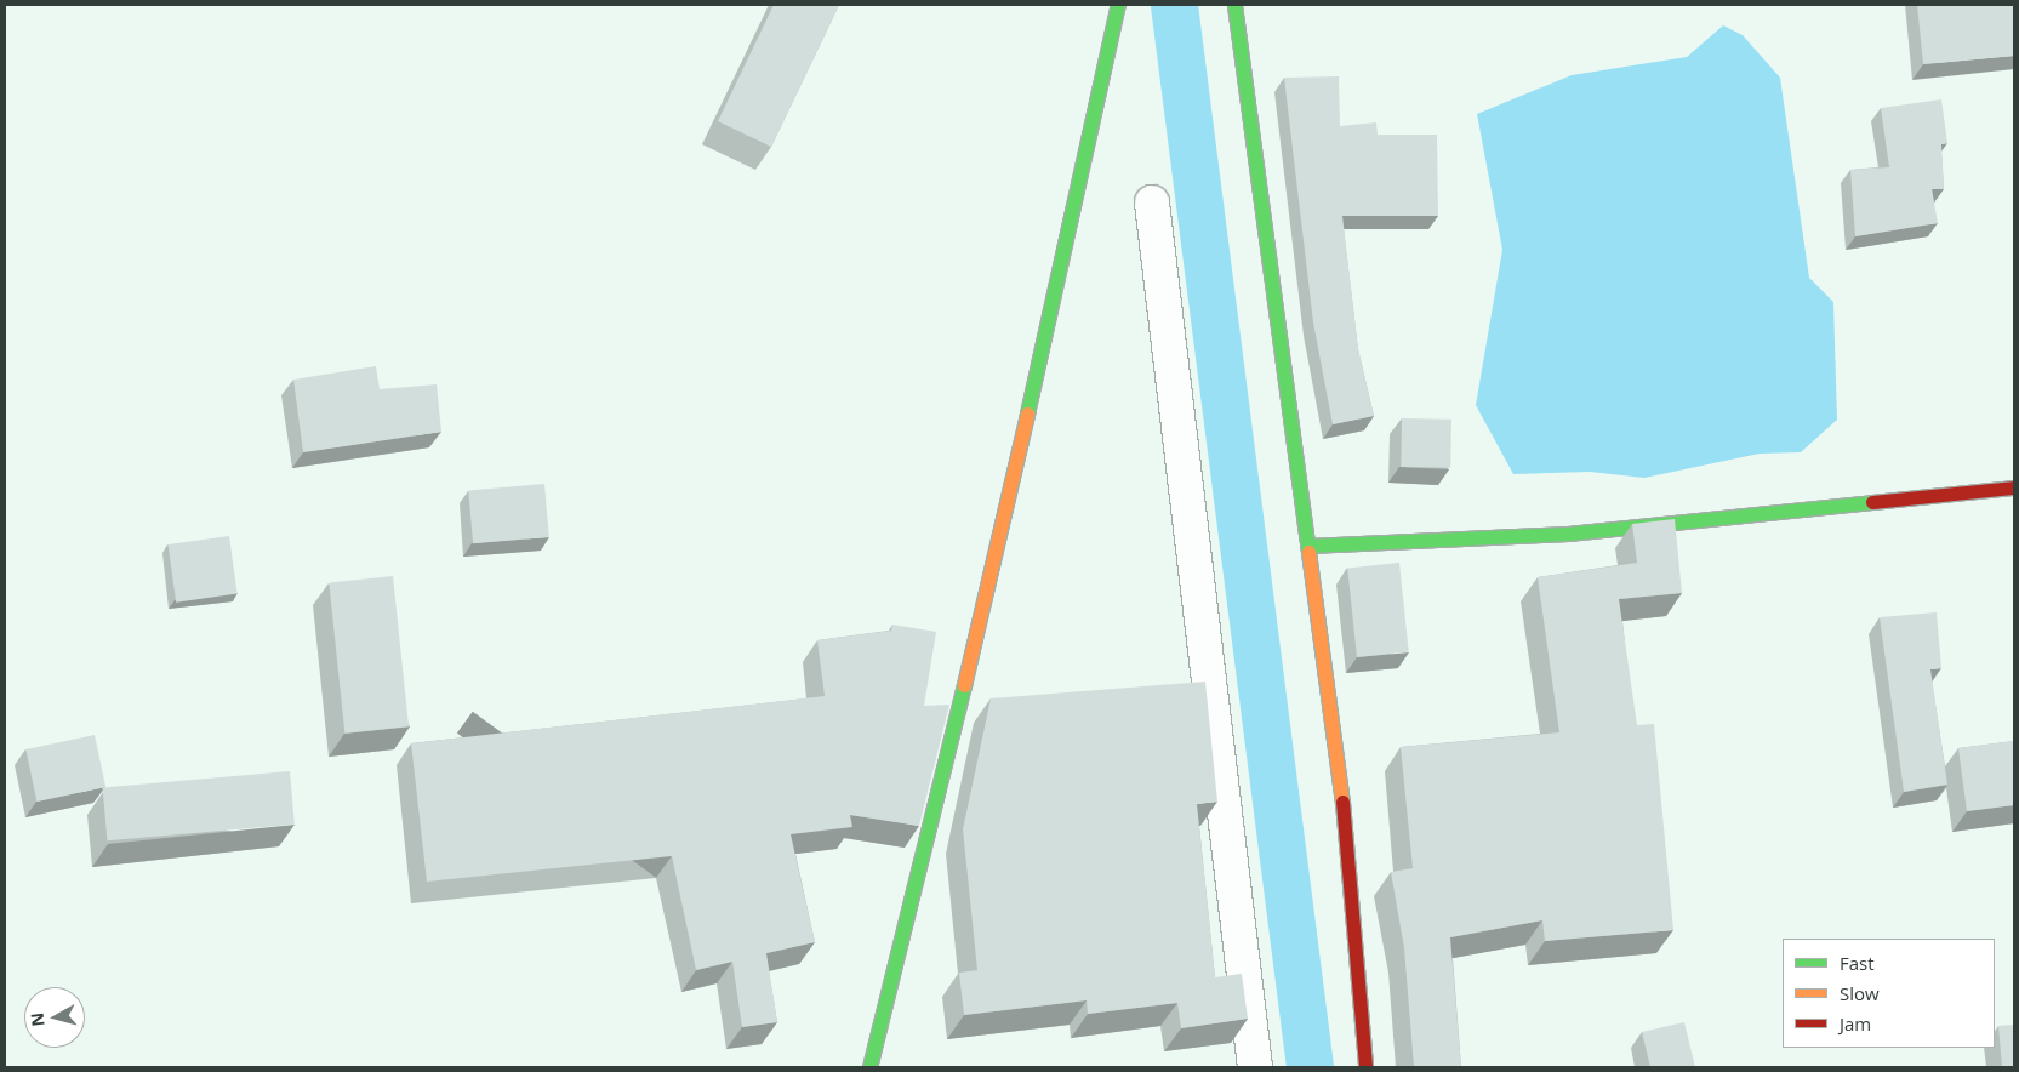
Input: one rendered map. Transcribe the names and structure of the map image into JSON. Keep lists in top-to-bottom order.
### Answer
{
  "legend": ["Fast", "Slow", "Jam"],
  "north": "left"
}
